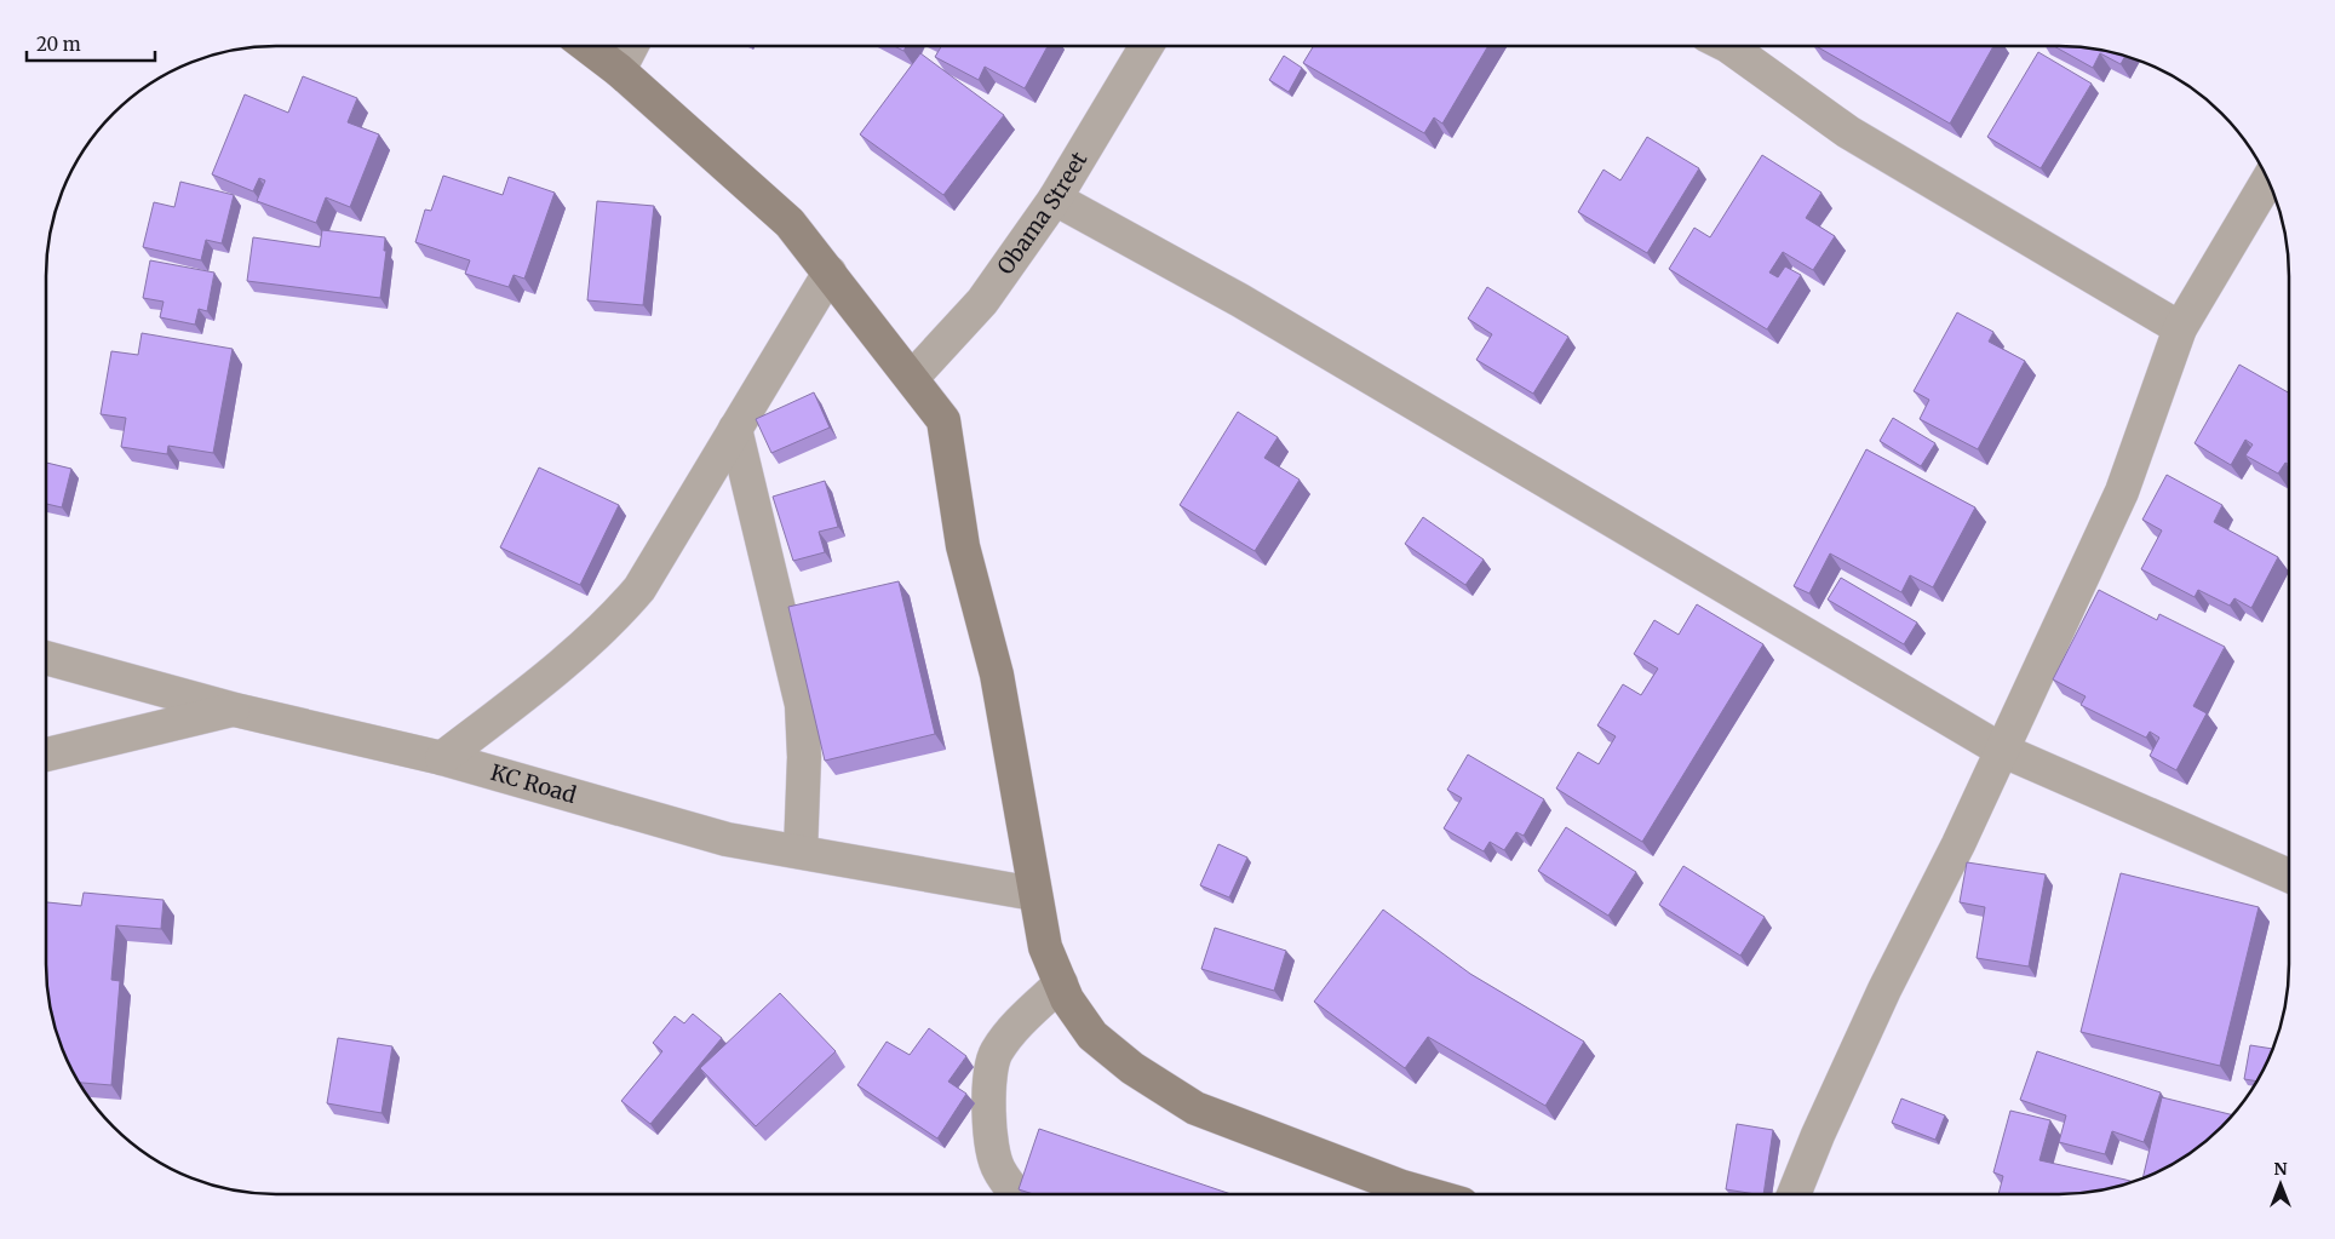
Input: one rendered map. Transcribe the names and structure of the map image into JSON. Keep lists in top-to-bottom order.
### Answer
{
  "streets": {
    "street": ["Obama Street", "KC Road"]
  },
  "scale_bar": "20 m",
  "north": "top"
}
